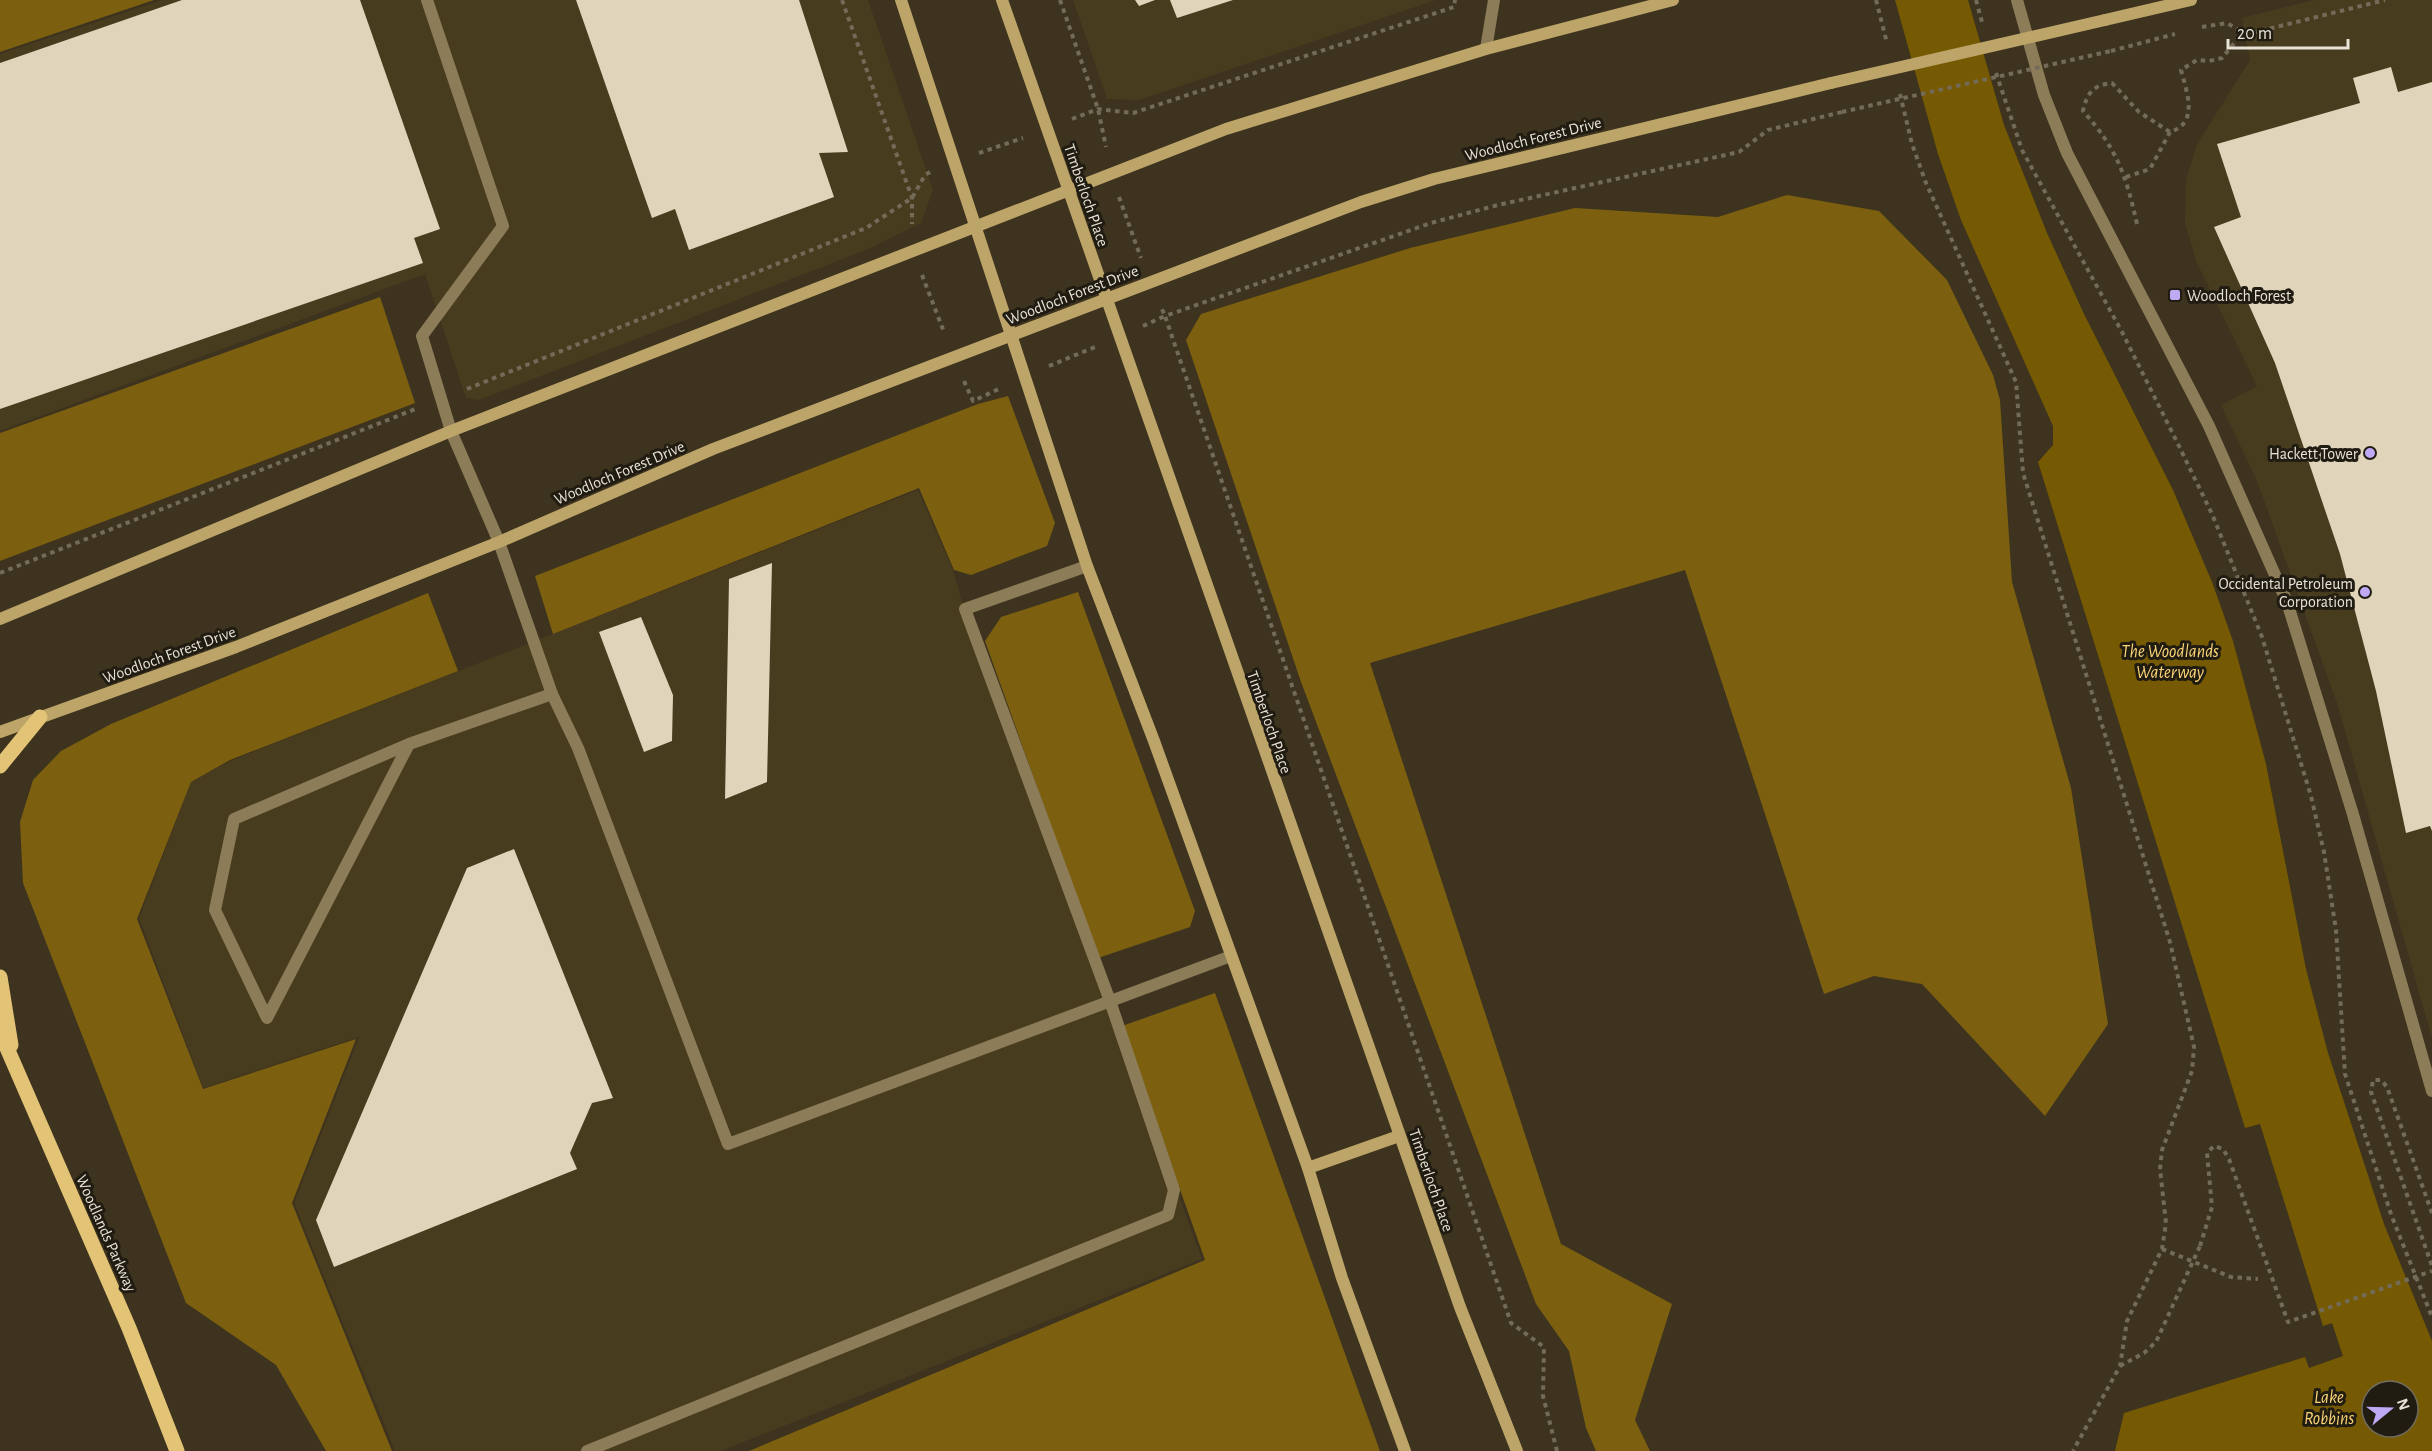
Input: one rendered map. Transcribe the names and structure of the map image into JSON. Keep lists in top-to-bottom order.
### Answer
{
  "streets": {
    "main road": ["Woodlands Parkway"],
    "street": ["Woodloch Forest Drive", "Timberloch Place"]
  },
  "crossings": [
    ["Woodloch Forest Drive", "Timberloch Place"]
  ],
  "water": ["The Woodlands Waterway", "Lake Robbins"],
  "places": {
    "transit": ["Woodloch Forest"],
    "other": ["Hackett Tower", "Occidental Petroleum Corporation"]
  },
  "scale_bar": "20 m",
  "north": "right"
}
